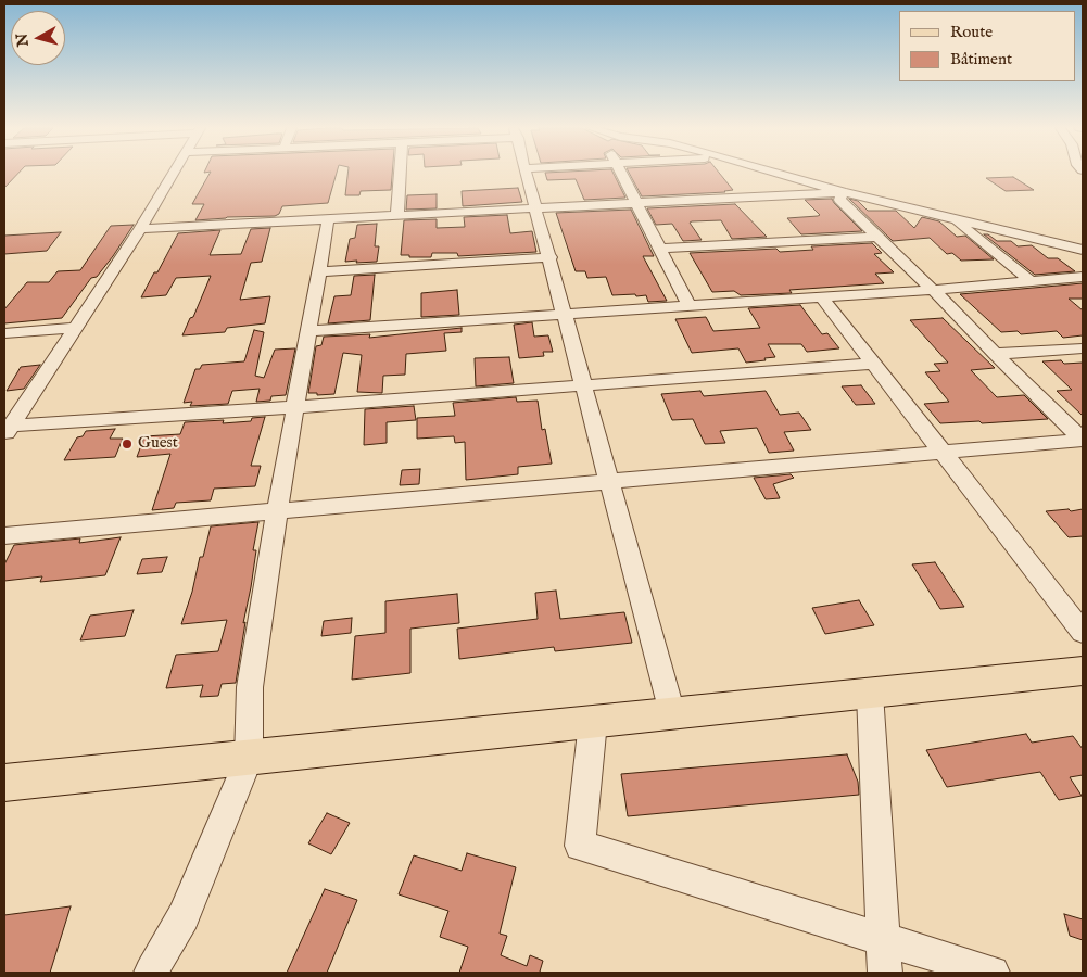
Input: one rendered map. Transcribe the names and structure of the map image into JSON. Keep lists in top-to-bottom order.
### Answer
{
  "places": ["Guest"],
  "legend": ["Route", "Bâtiment"],
  "north": "left"
}
